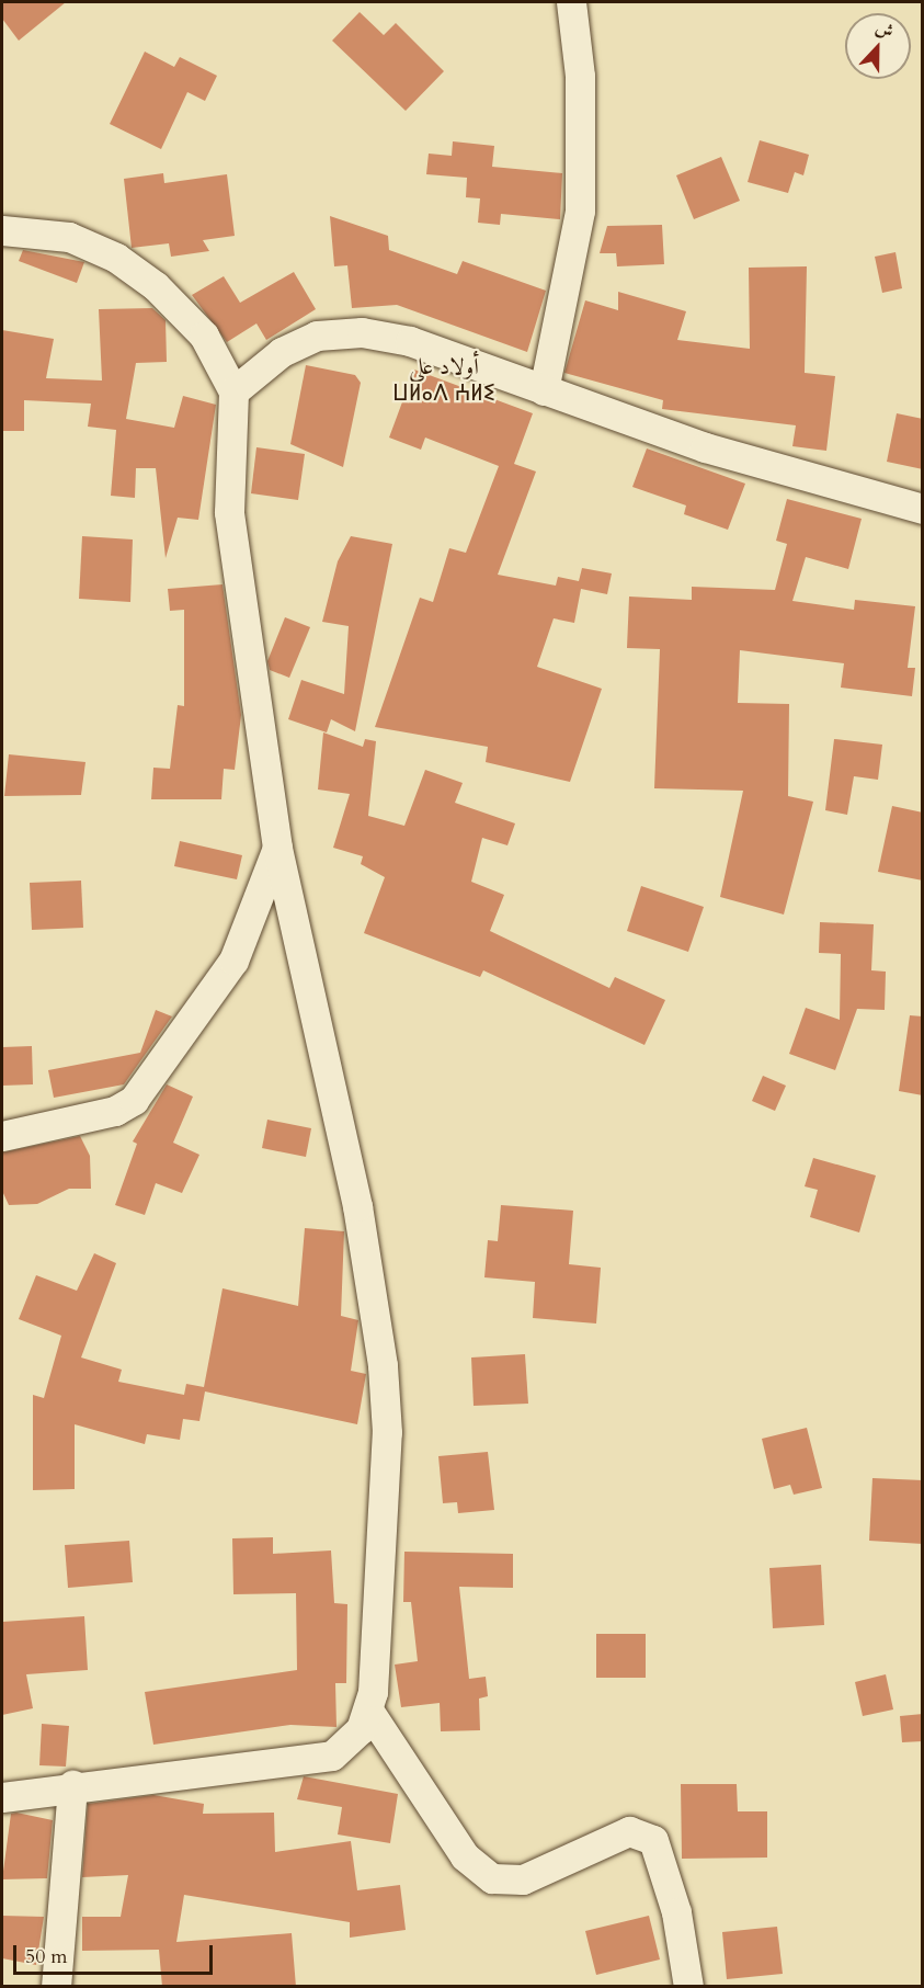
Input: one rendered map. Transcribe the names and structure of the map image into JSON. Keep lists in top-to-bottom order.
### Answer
{
  "districts": ["أولاد علي ⵡⵍⴰⴷ ⵄⵍⵉ"],
  "scale_bar": "50 m",
  "north": "top"
}
